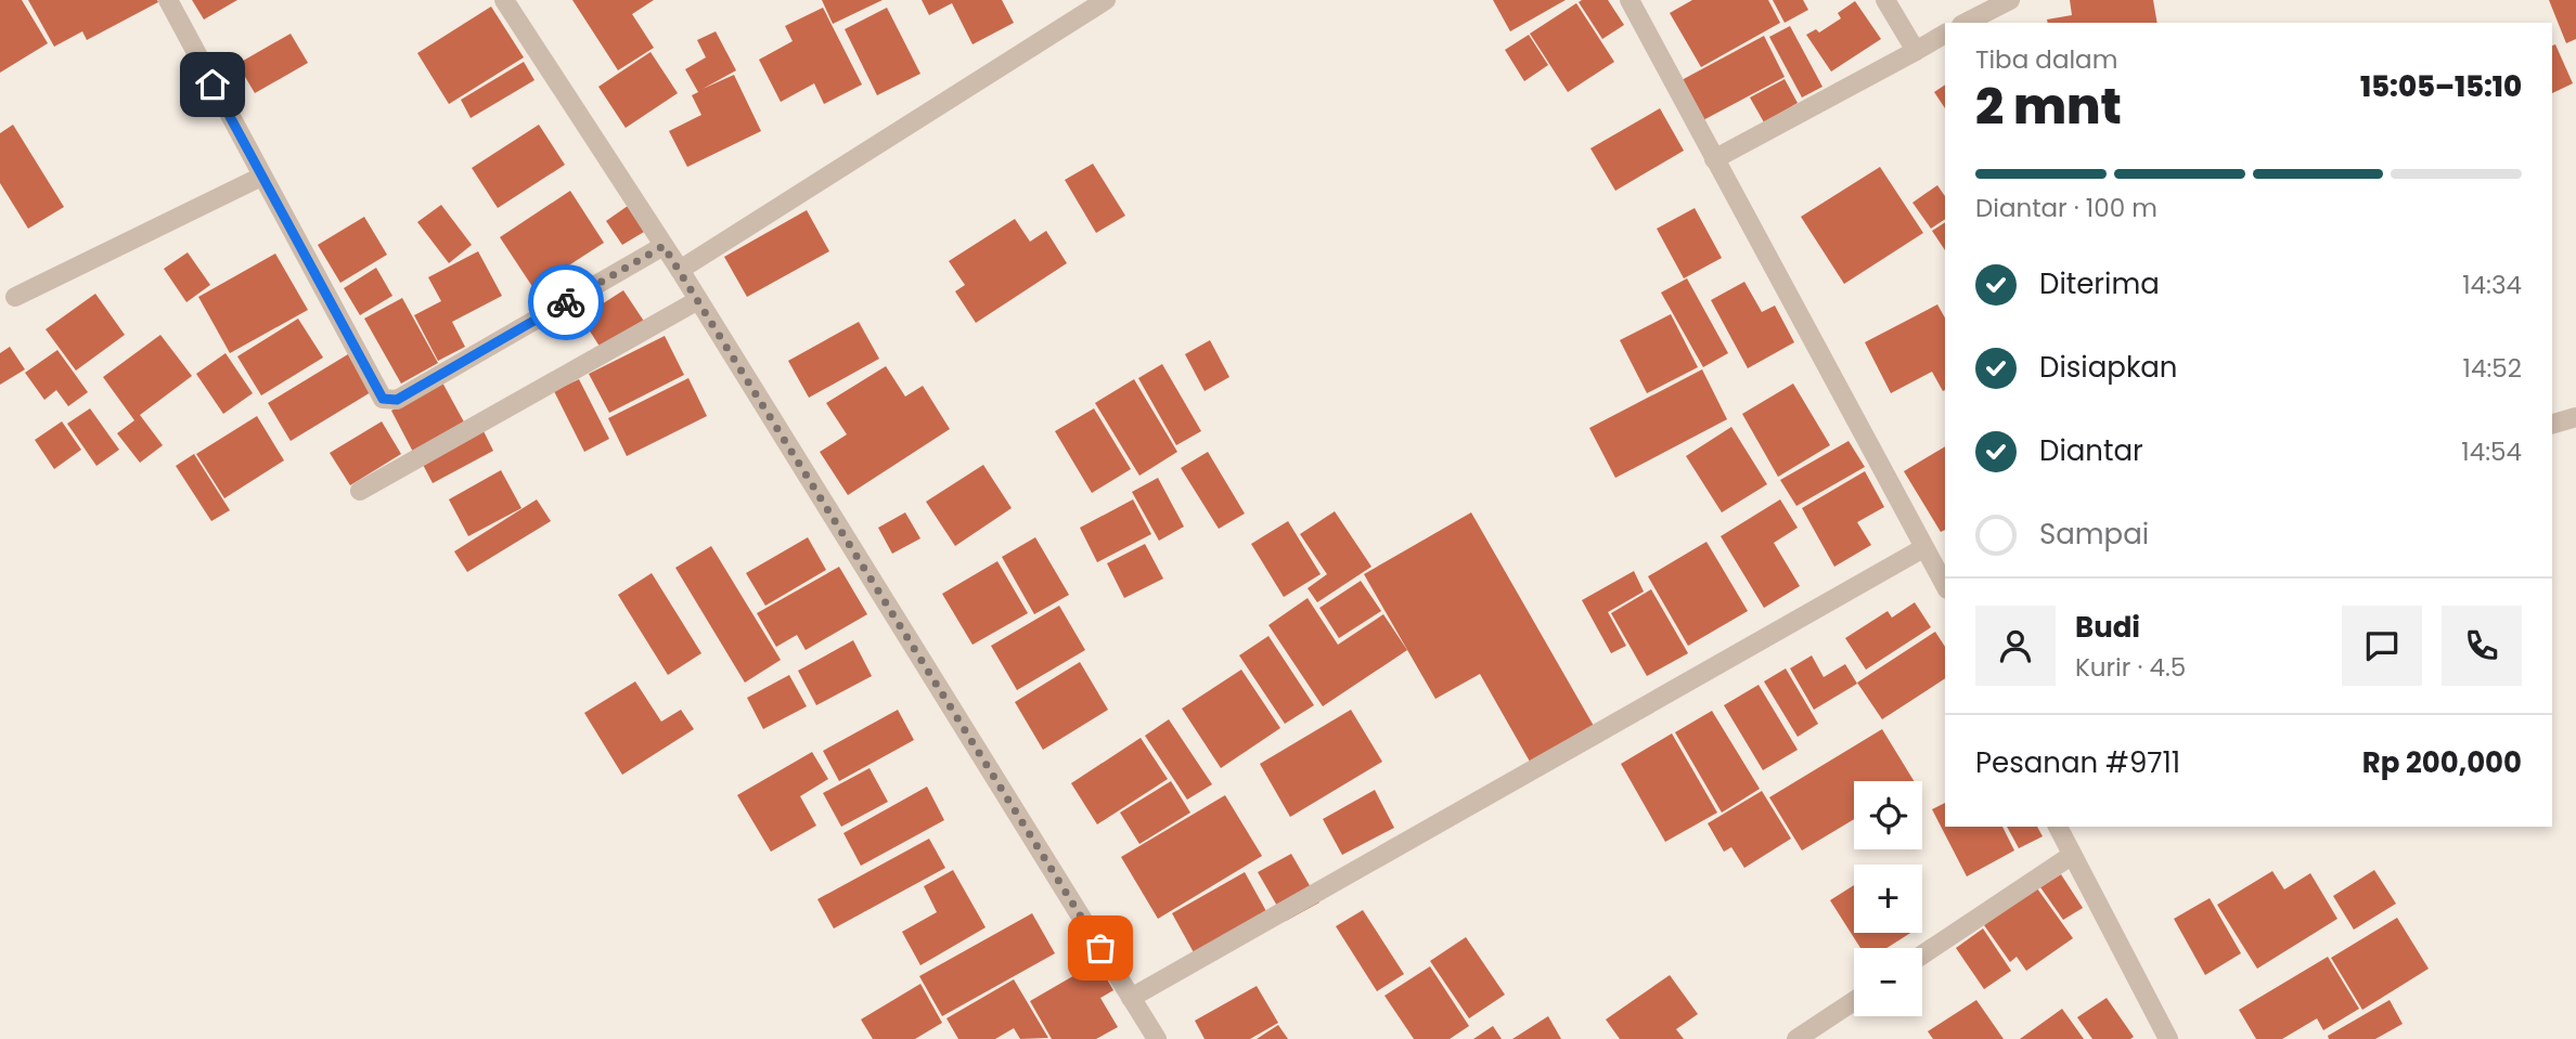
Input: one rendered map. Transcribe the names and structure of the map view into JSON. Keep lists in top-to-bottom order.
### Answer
{
  "page": {
    "heading": ["2 mnt", "Tiba dalam", "15:05–15:10"],
    "panel": [
      "Budi",
      "Kurir · 4.5",
      "Pesanan #9711",
      "Rp 200,000"
    ],
    "bar": "Diantar · 100 m",
    "list": [
      ["Diterima", "14:34"],
      ["Disiapkan", "14:52"],
      ["Diantar", "14:54"],
      "Sampai"
    ],
    "map_buttons": ["+", "−"]
  }
}
